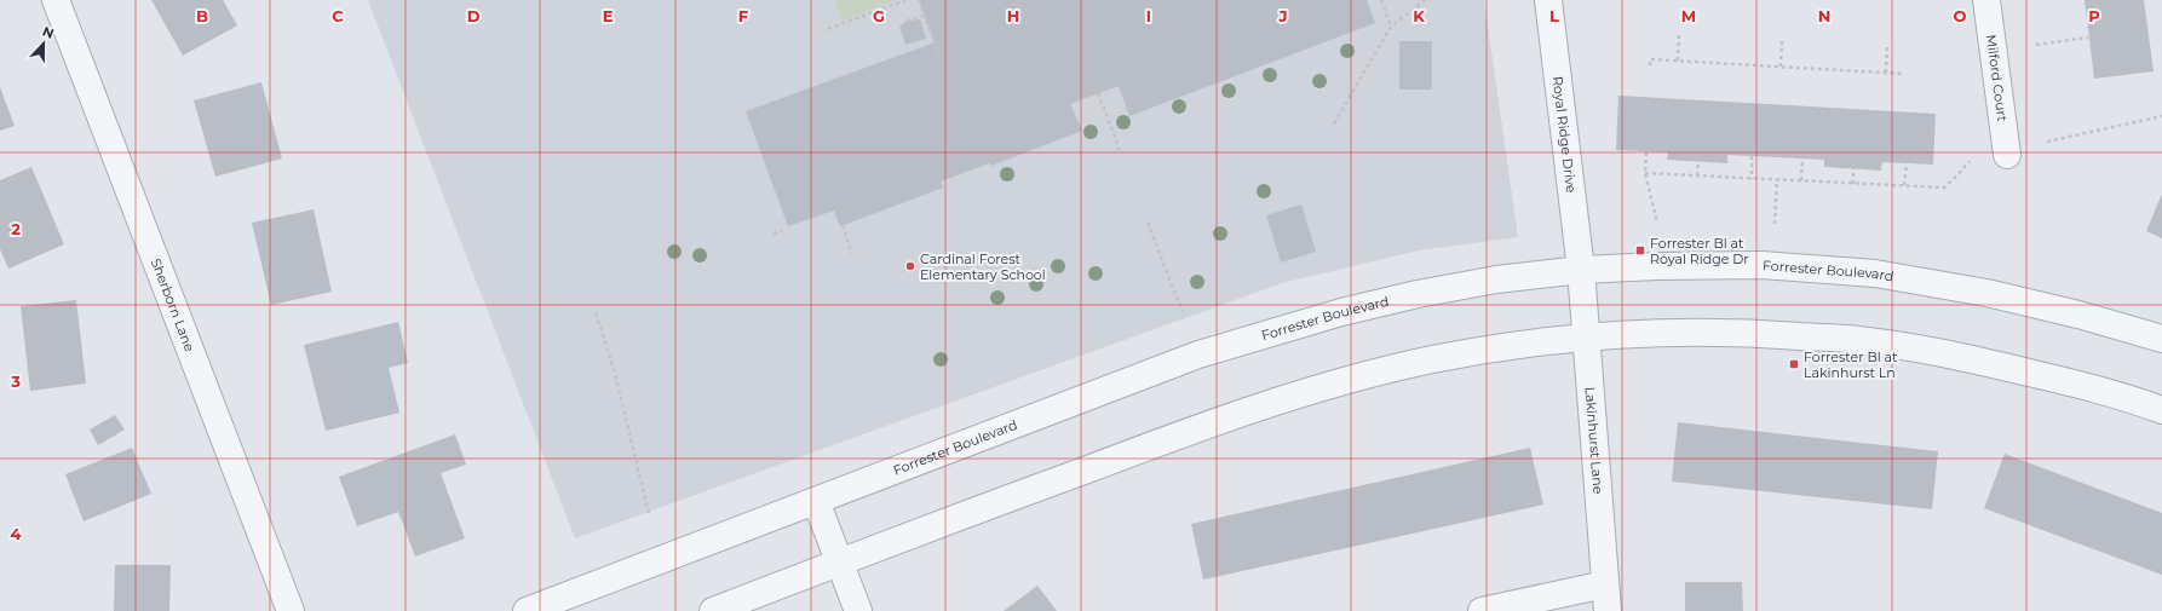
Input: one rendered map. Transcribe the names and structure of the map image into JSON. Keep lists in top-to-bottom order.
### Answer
{
  "streets": {
    "street": [
      "Milford Court",
      "Royal Ridge Drive",
      "Forrester Boulevard",
      "Sherborn Lane",
      "Lakinhurst Lane"
    ]
  },
  "crossings": [
    ["Royal Ridge Drive", "Forrester Boulevard"],
    ["Royal Ridge Drive", "Lakinhurst Lane"],
    ["Forrester Boulevard", "Lakinhurst Lane"]
  ],
  "places": {
    "transit": ["Forrester Bl at Royal Ridge Dr", "Forrester Bl at Lakinhurst Ln"],
    "other": ["Cardinal Forest Elementary School"]
  },
  "north": "top",
  "grid": {
    "columns": [
      "B",
      "C",
      "D",
      "E",
      "F",
      "G",
      "H",
      "I",
      "J",
      "K",
      "L",
      "M",
      "N",
      "O",
      "P"
    ],
    "rows": ["2", "3", "4"]
  }
}
